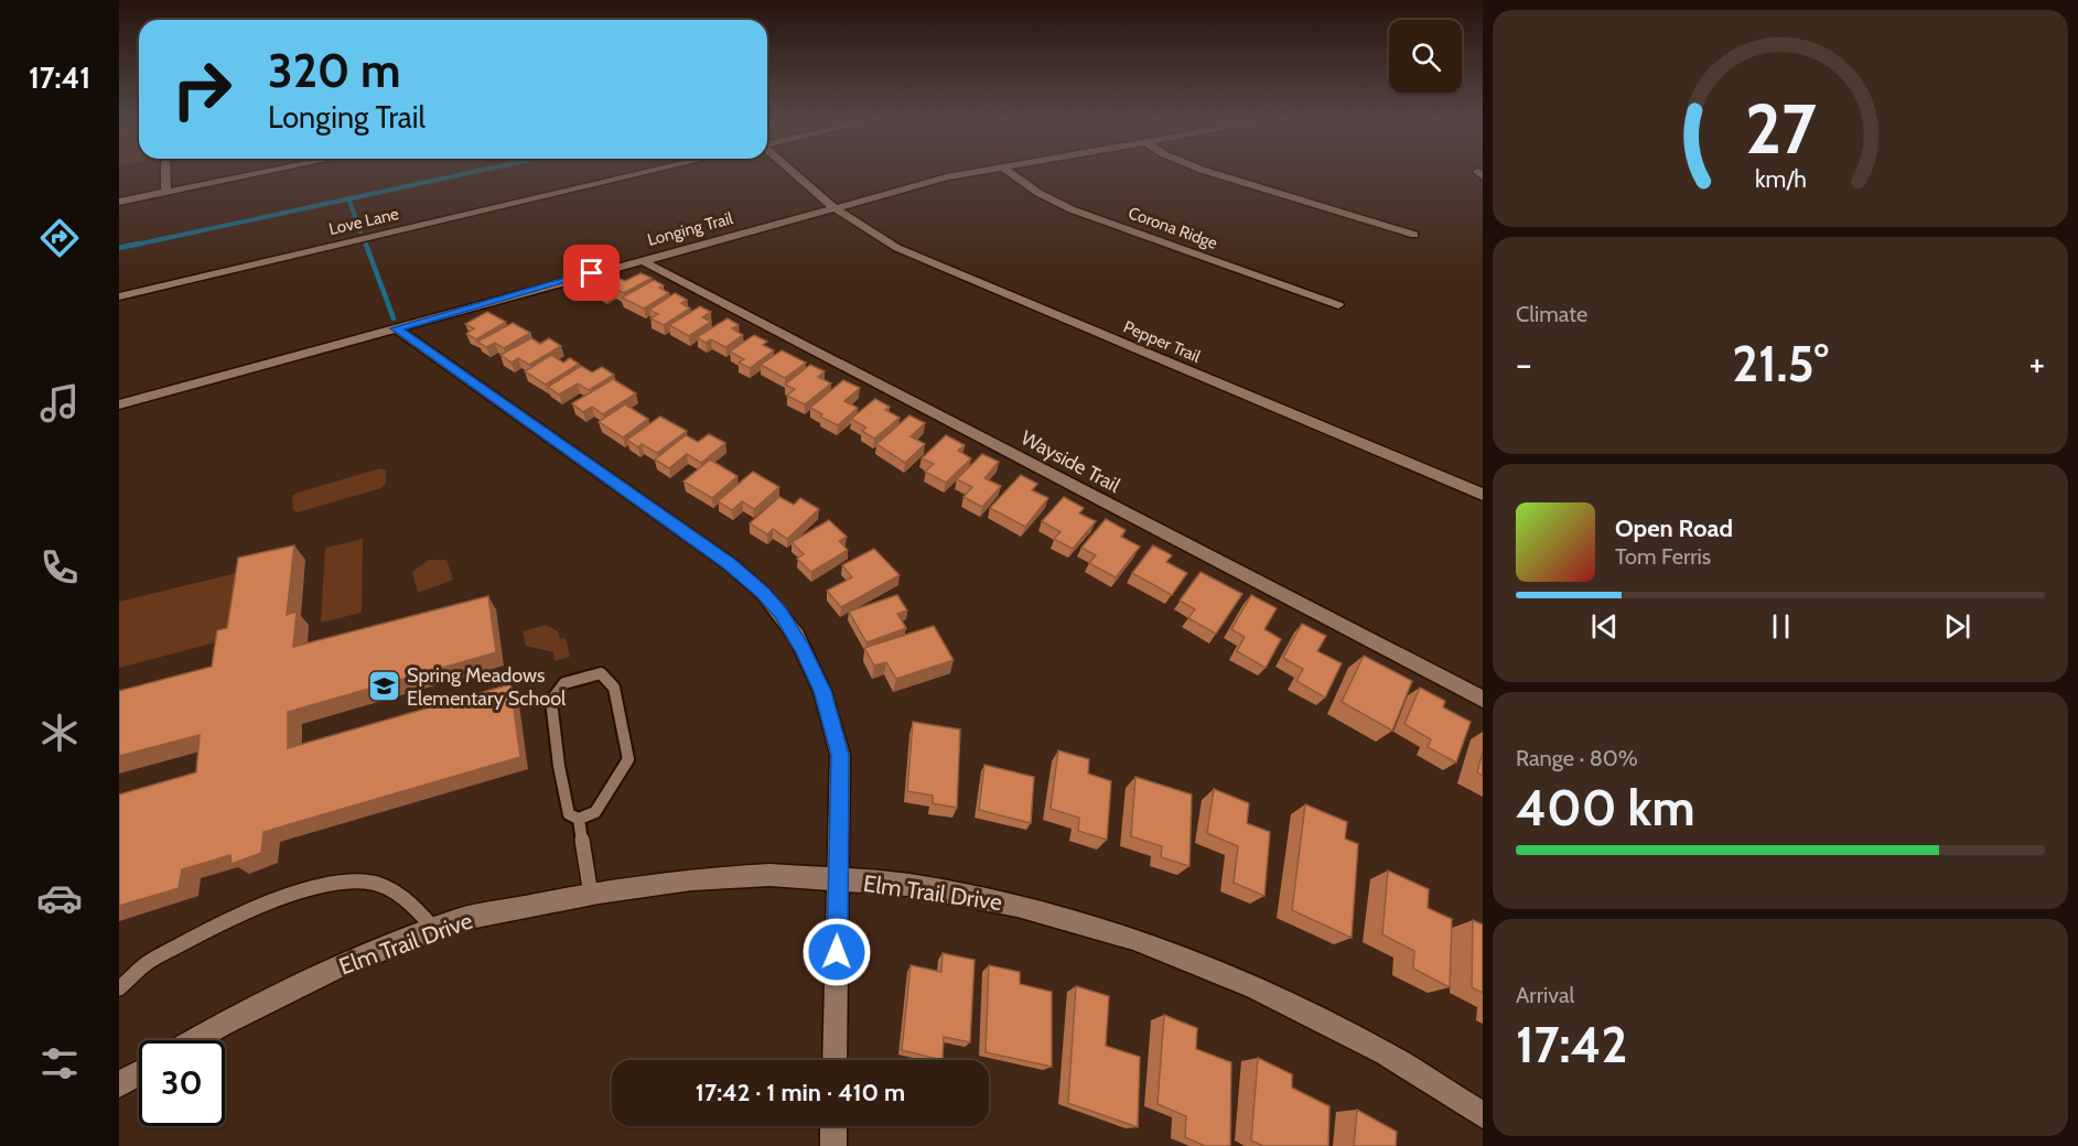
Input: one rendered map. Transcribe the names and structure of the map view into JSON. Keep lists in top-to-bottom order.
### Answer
{
  "streets": {
    "street": [
      "Love Lane",
      "Corona Ridge",
      "Longing Trail",
      "Pepper Trail",
      "Wayside Trail",
      "Elm Trail Drive"
    ]
  },
  "crossings": [
    ["Longing Trail", "Pepper Trail"],
    ["Longing Trail", "Wayside Trail"]
  ],
  "places": {
    "school or university": ["Spring Meadows Elementary School"]
  },
  "page": {
    "tabs": "17:41",
    "turn": ["320 m", "Longing Trail"],
    "tile": [
      "Climate",
      ["Range · 80%", "400 km"],
      ["Arrival", "17:42"]
    ],
    "heat": ["−", "21.5°", "+"],
    "song": ["Open Road", "Tom Ferris"],
    "limit": "30",
    "trip": "17:42 · 1 min · 410 m",
    "gauge": ["27", "km/h"]
  }
}
